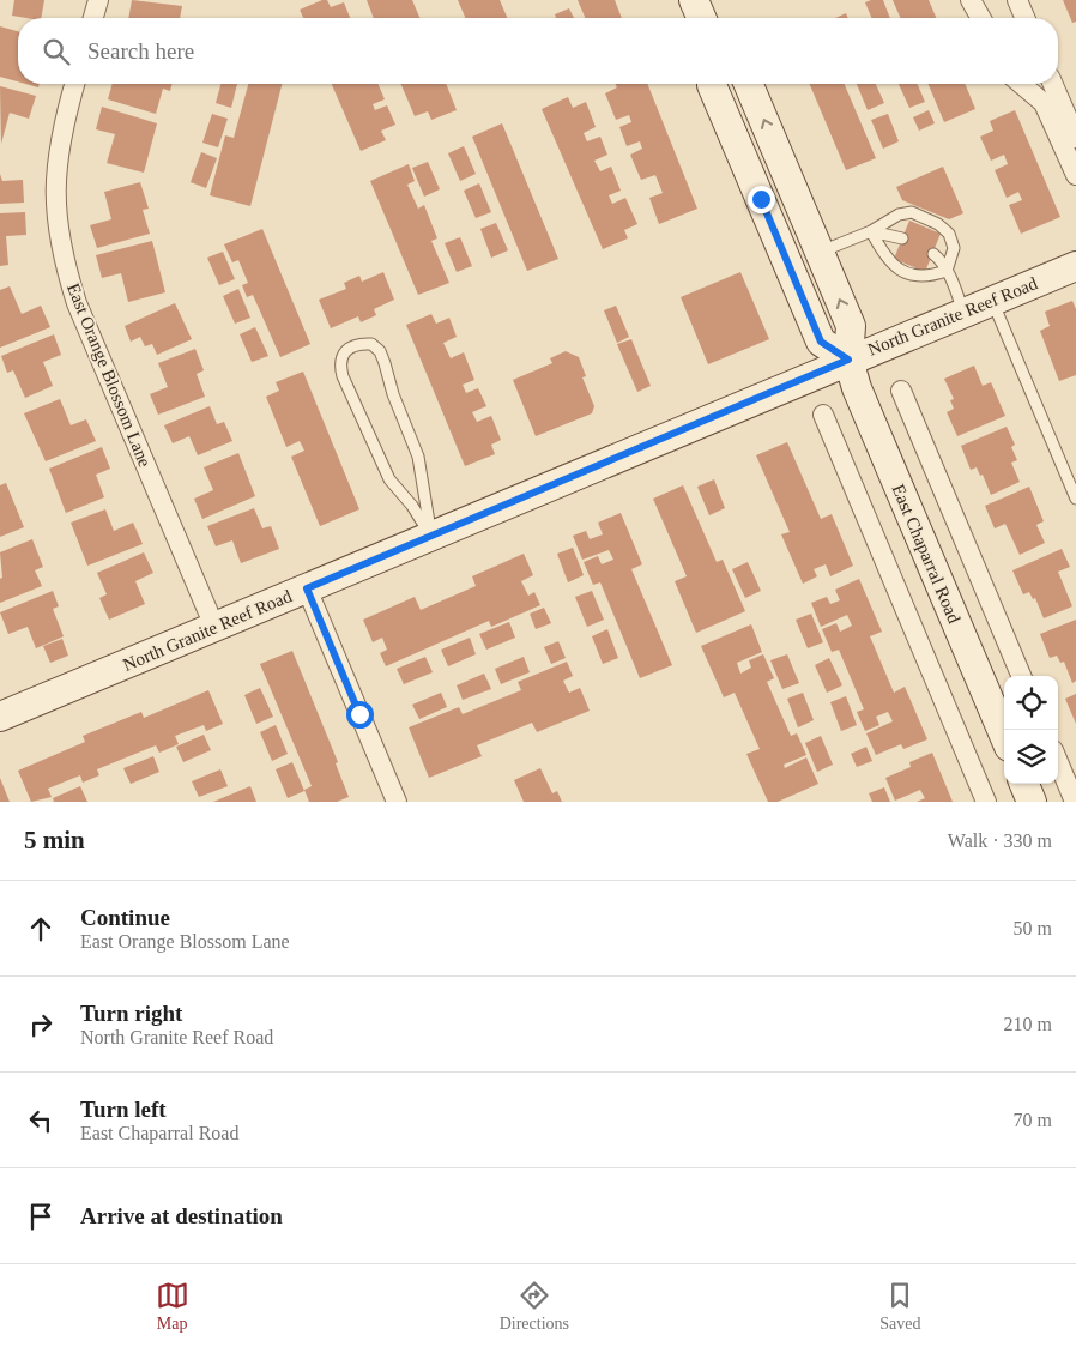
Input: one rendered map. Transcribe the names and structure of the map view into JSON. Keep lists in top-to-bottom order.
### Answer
{
  "streets": {
    "street": ["North Granite Reef Road", "East Orange Blossom Lane", "East Chaparral Road"]
  },
  "crossings": [
    ["North Granite Reef Road", "East Orange Blossom Lane"],
    ["North Granite Reef Road", "East Chaparral Road"]
  ],
  "page": {
    "search": "Search here",
    "heading": ["5 min", "Walk · 330 m"],
    "list": [
      ["Continue", "East Orange Blossom Lane", "50 m"],
      ["Turn right", "North Granite Reef Road", "210 m"],
      ["Turn left", "East Chaparral Road", "70 m"],
      "Arrive at destination"
    ],
    "nav": ["Map", "Directions", "Saved"]
  }
}
